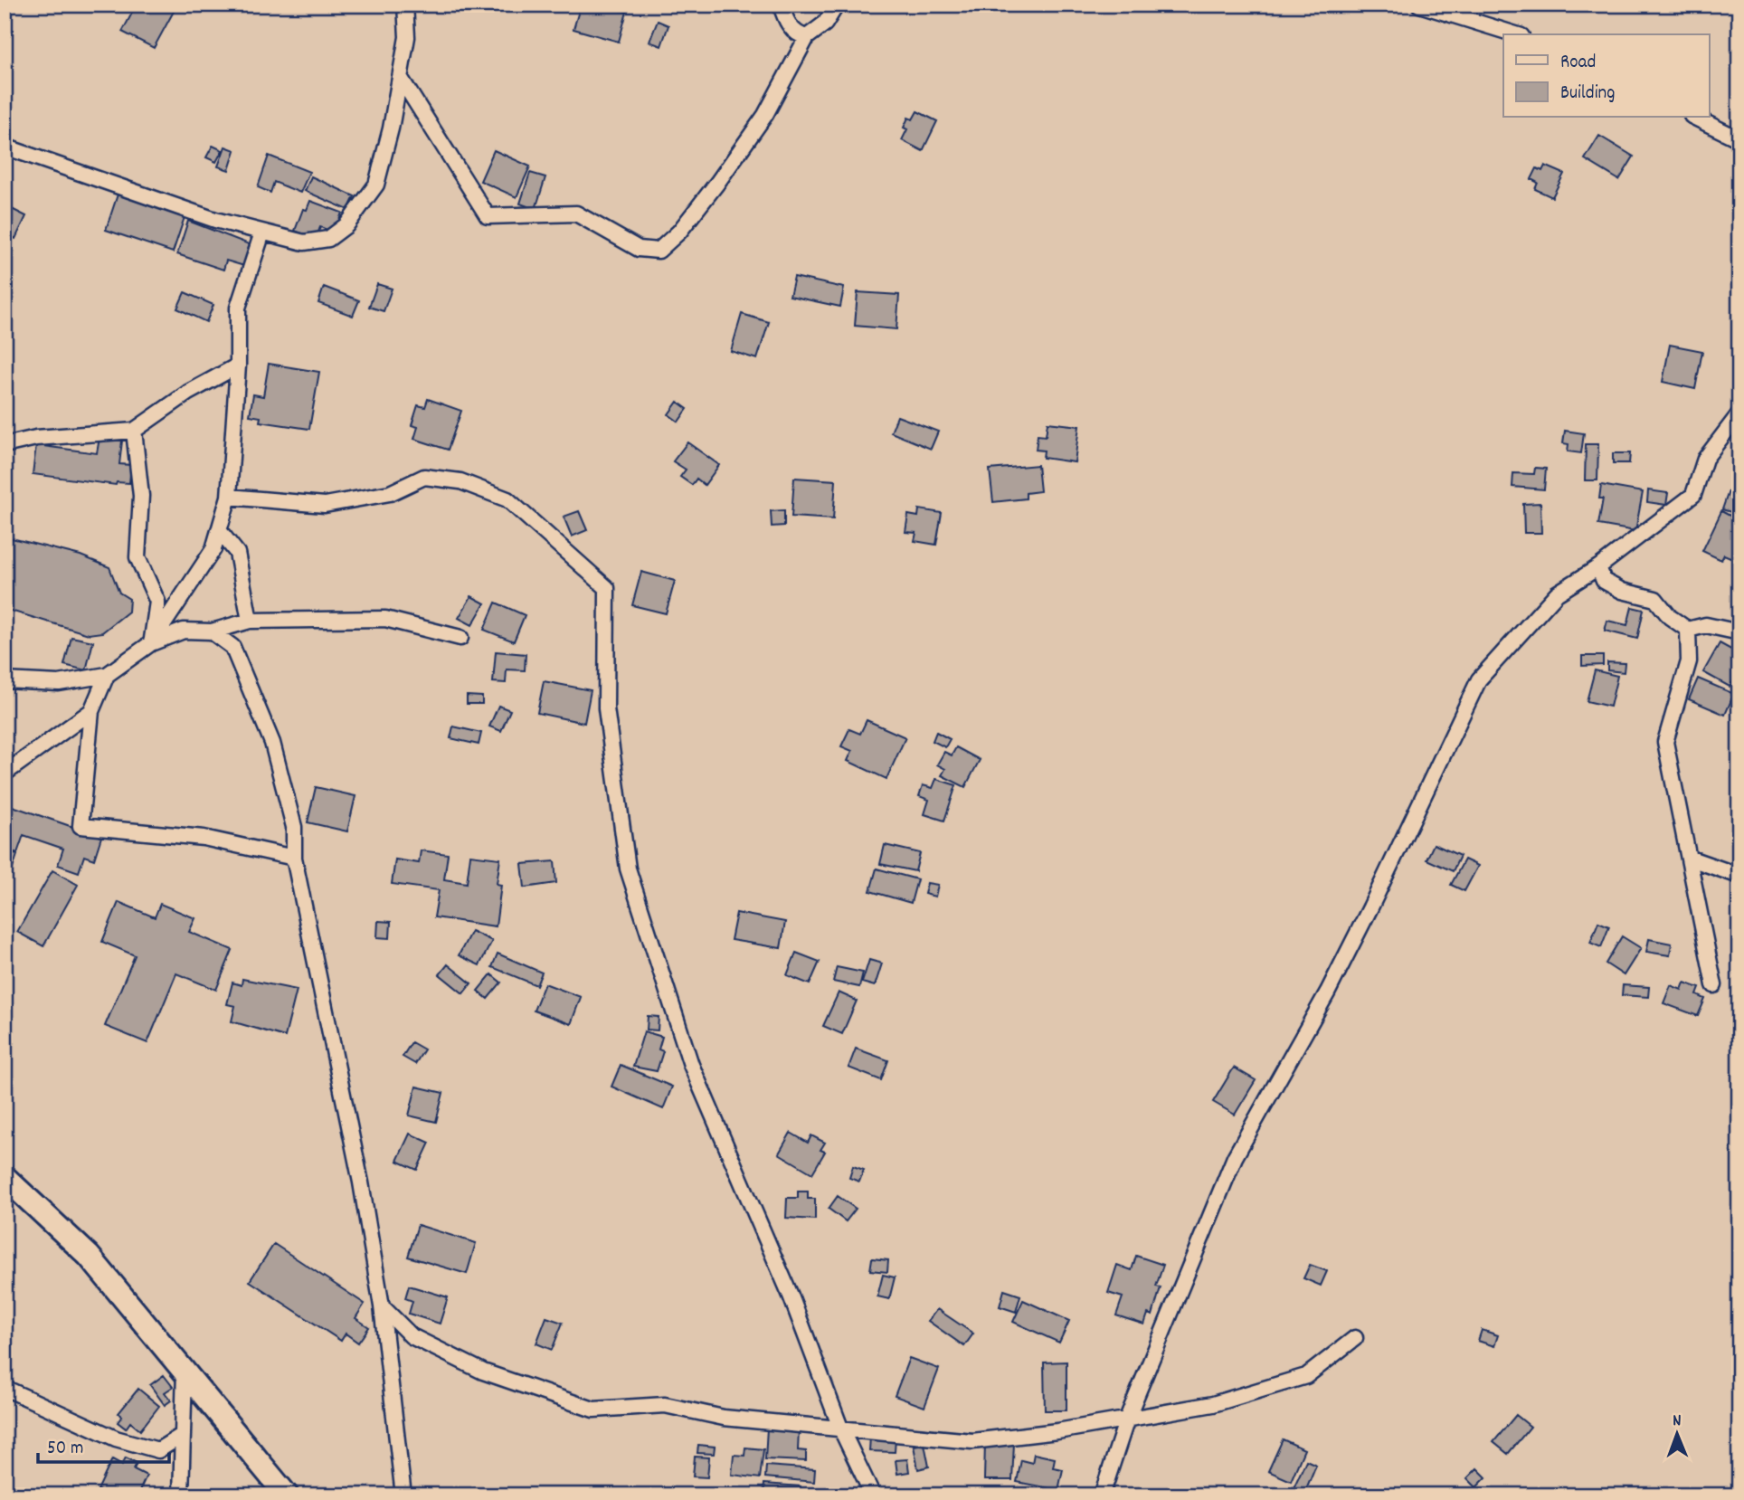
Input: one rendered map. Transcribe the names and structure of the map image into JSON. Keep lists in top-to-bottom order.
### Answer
{
  "legend": ["Road", "Building"],
  "scale_bar": "50 m",
  "north": "top"
}
